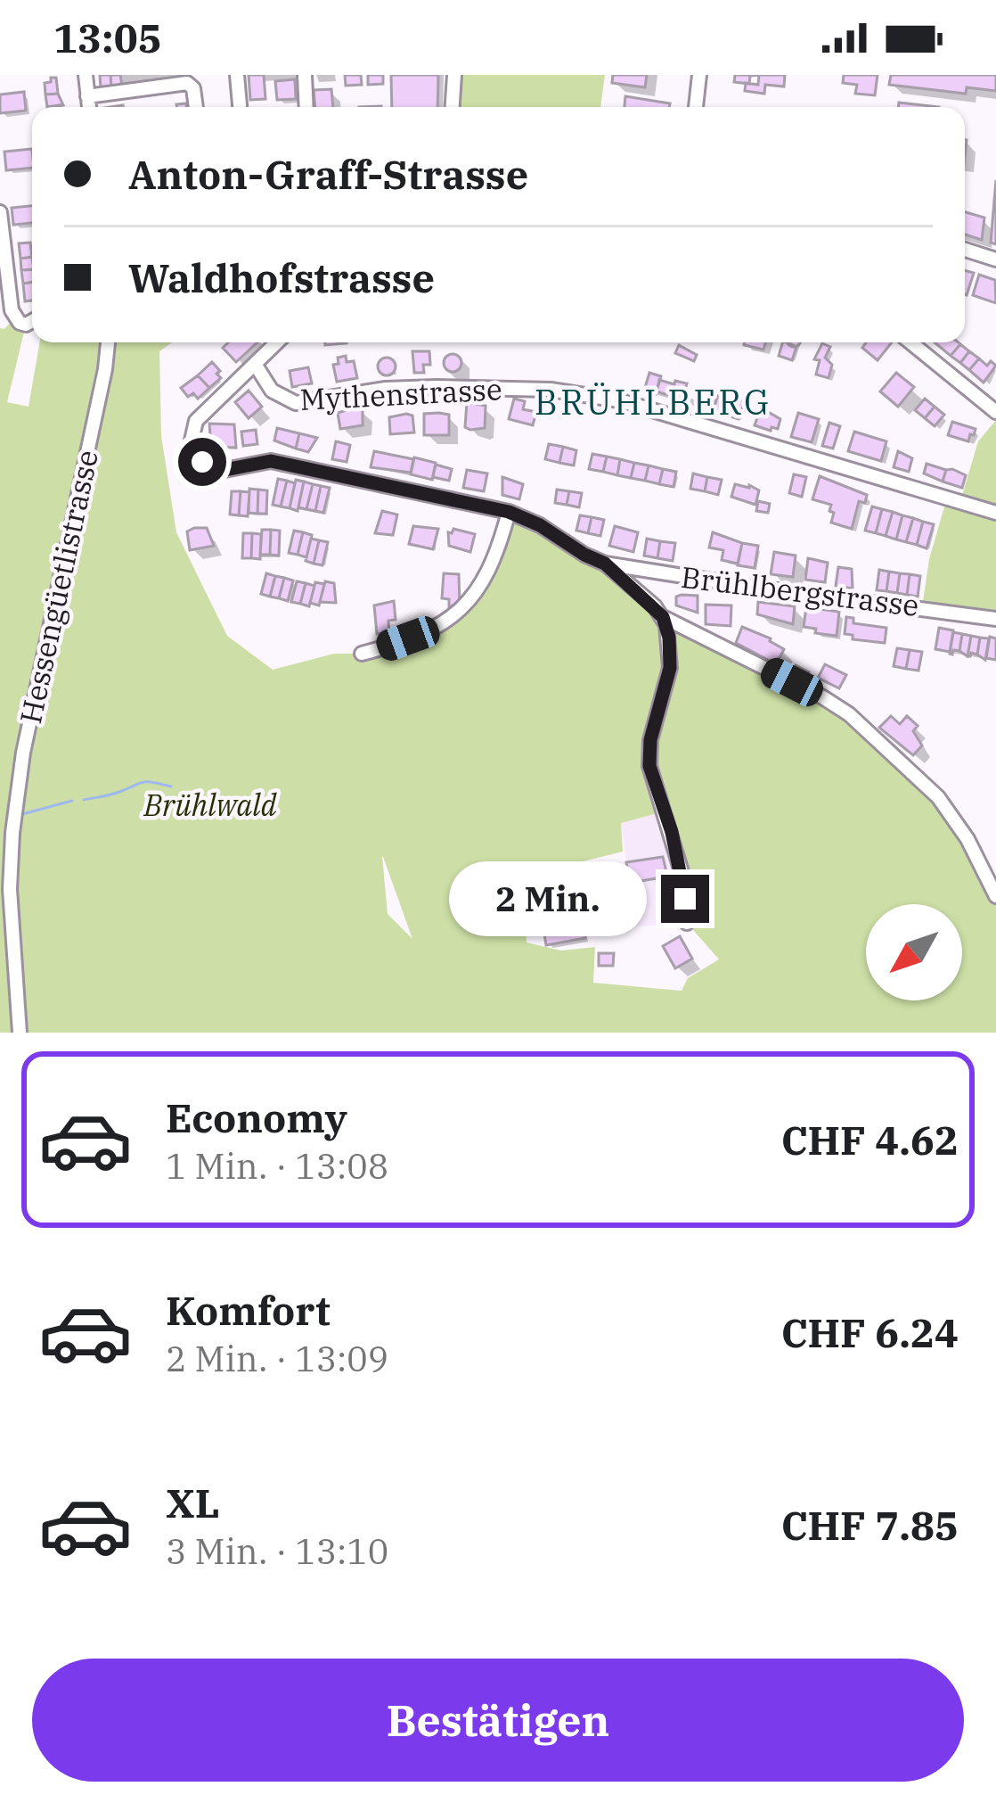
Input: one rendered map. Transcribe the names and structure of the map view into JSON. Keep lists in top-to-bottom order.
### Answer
{
  "streets": {
    "street": ["Mythenstrasse", "Hessengüetlistrasse", "Brühlbergstrasse"]
  },
  "districts": ["BRÜHLBERG"],
  "parks": ["Brühlwald"],
  "north": "bottom left",
  "page": {
    "status": "13:05",
    "banner": ["Anton-Graff-Strasse", "Waldhofstrasse"],
    "bubble": "2 Min.",
    "list": [
      {
        "name": "Economy",
        "note": "1 Min. · 13:08",
        "value": "CHF 4.62"
      },
      {
        "name": "Komfort",
        "note": "2 Min. · 13:09",
        "value": "CHF 6.24"
      },
      {
        "name": "XL",
        "note": "3 Min. · 13:10",
        "value": "CHF 7.85"
      }
    ],
    "buttons": "Bestätigen"
  }
}
